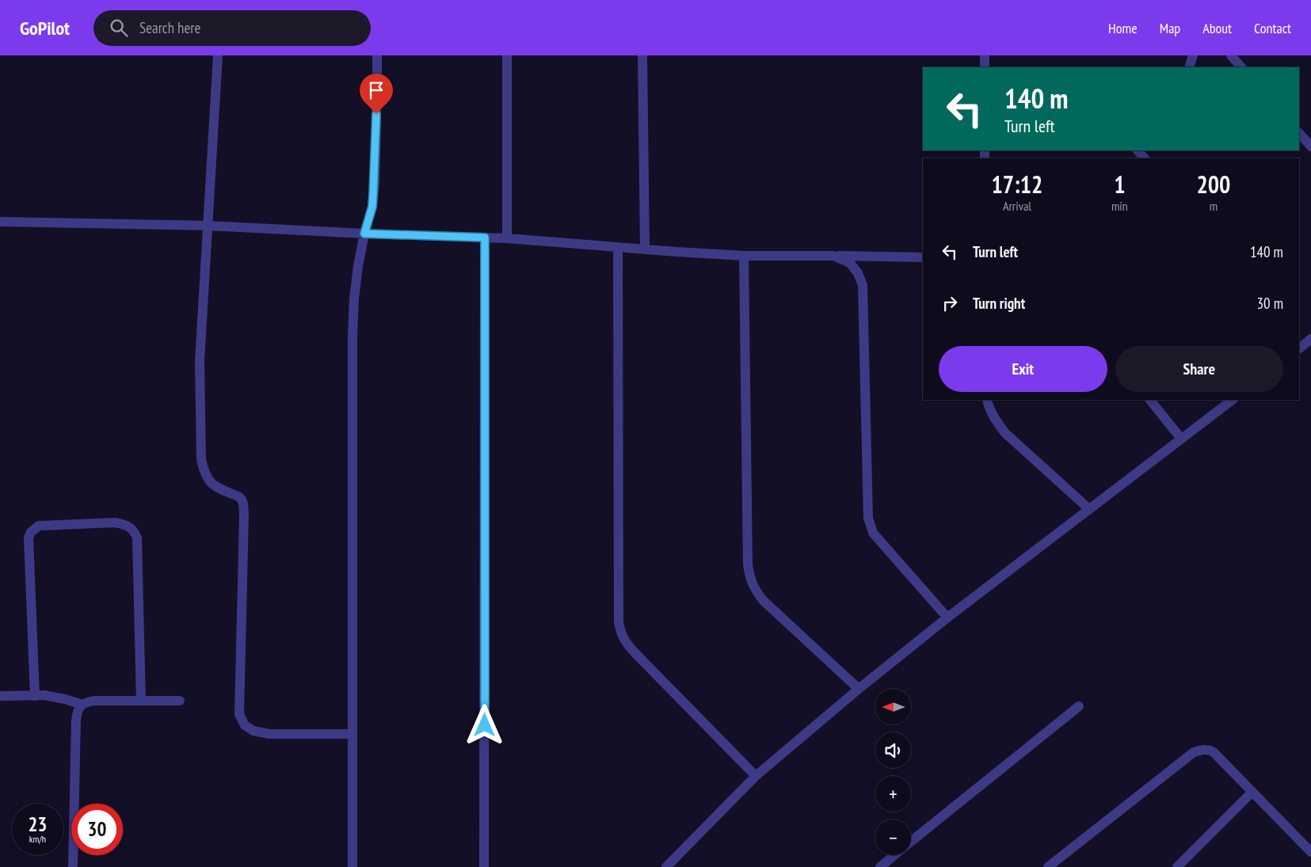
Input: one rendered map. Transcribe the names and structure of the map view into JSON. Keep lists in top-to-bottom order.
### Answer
{
  "north": "left",
  "page": {
    "header": "GoPilot",
    "search": "Search here",
    "nav": [
      "Home",
      "Map",
      "About",
      "Contact"
    ],
    "turn": ["140 m", "Turn left"],
    "eta": [
      "17:12",
      "Arrival",
      "1",
      "min",
      "200",
      "m"
    ],
    "list": [
      {
        "name": "Turn left",
        "value": "140 m"
      },
      {
        "name": "Turn right",
        "value": "30 m"
      }
    ],
    "buttons": ["Exit", "Share"],
    "map_buttons": ["+", "−"],
    "speed": "23 km/h",
    "limit": "30"
  }
}
